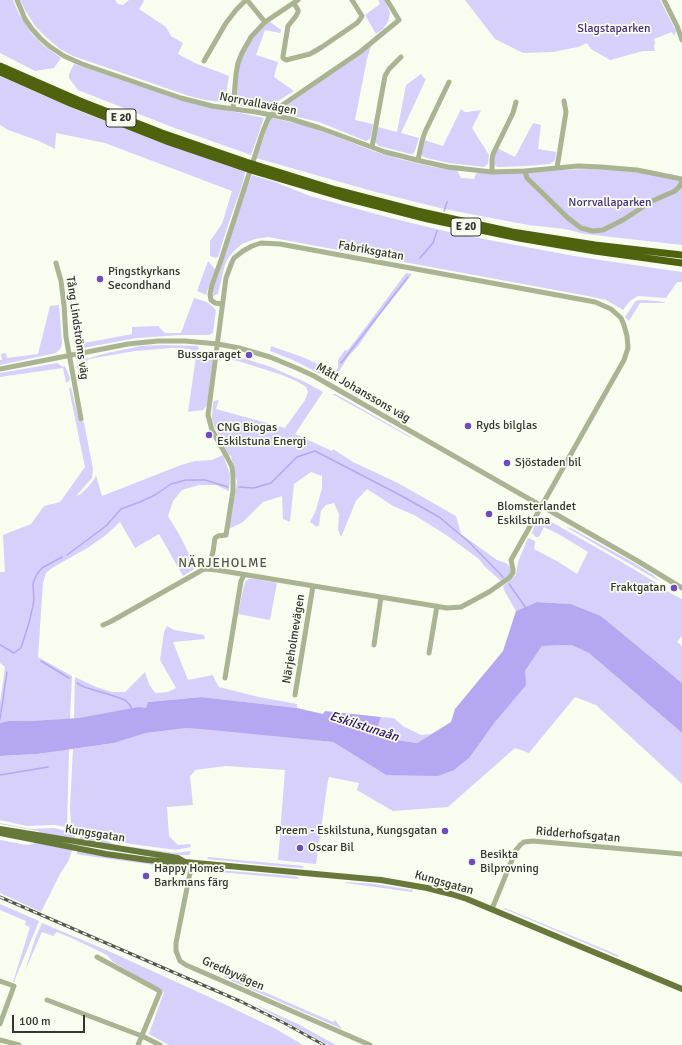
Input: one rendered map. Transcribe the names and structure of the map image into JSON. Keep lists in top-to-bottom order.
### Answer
{
  "streets": {
    "highway": ["E 20"],
    "main road": ["Kungsgatan"],
    "street": [
      "Norrvallavägen",
      "Fabriksgatan",
      "Tång Lindströms väg",
      "Mått Johanssons väg",
      "Närjeholmevägen",
      "Ridderhofsgatan",
      "Gredbyvägen"
    ]
  },
  "crossings": [
    ["Fabriksgatan", "Mått Johanssons väg"],
    ["Fabriksgatan", "Närjeholmevägen"],
    ["Tång Lindströms väg", "Mått Johanssons väg"],
    ["Mått Johanssons väg", "Närjeholmevägen"],
    ["Kungsgatan", "Ridderhofsgatan"],
    ["Kungsgatan", "Gredbyvägen"]
  ],
  "districts": ["NÄRJEHOLME"],
  "water": ["Eskilstunaån"],
  "parks": ["Slagstaparken", "Norrvallaparken"],
  "places": [
    "Pingstkyrkans Secondhand",
    "Bussgaraget",
    "Ryds bilglas",
    "CNG Biogas Eskilstuna Energi",
    "Sjöstaden bil",
    "Blomsterlandet Eskilstuna",
    "Fraktgatan",
    "Preem - Eskilstuna, Kungsgatan",
    "Oscar Bil",
    "Besikta Bilprovning",
    "Happy Homes Barkmans färg"
  ],
  "scale_bar": "100 m"
}
